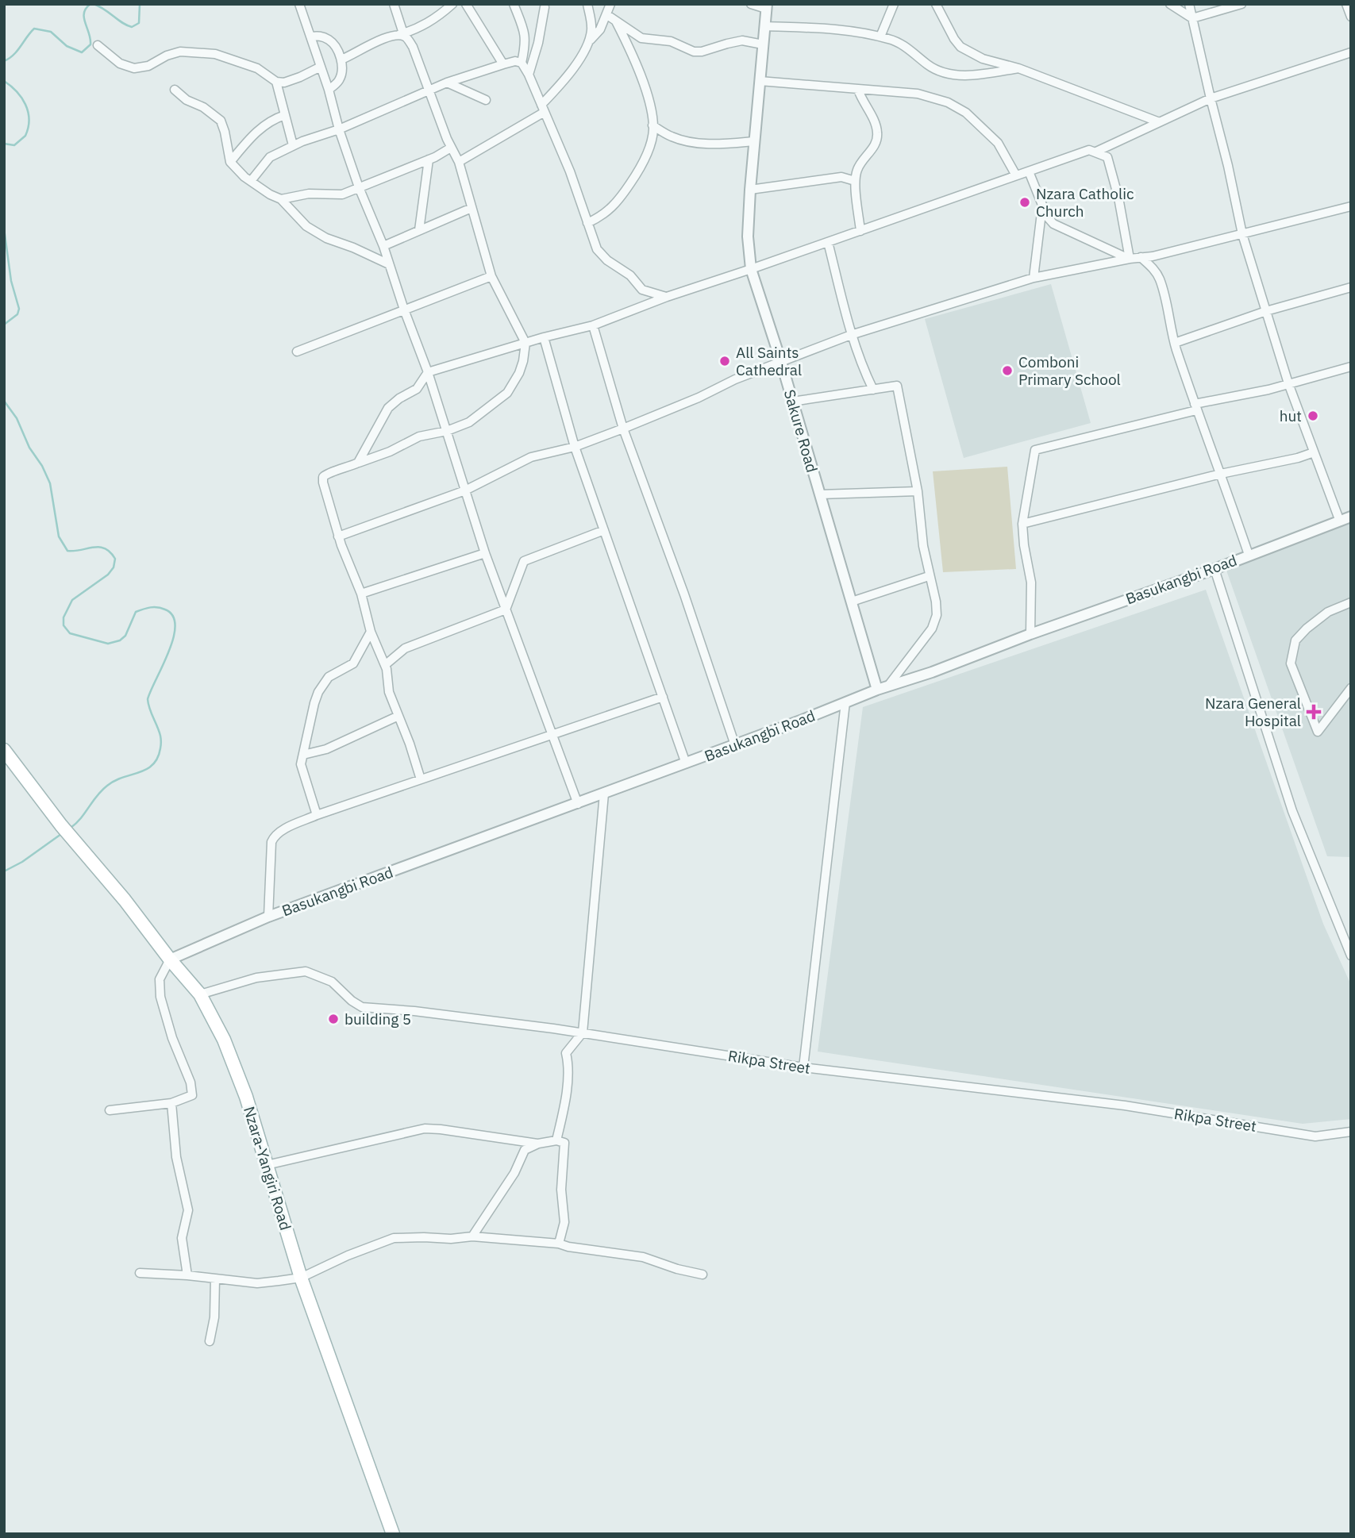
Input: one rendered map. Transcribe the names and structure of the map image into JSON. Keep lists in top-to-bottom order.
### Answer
{
  "streets": {
    "main road": ["Nzara-Yangiri Road"],
    "street": ["Sakure Road", "Basukangbi Road", "Rikpa Street"]
  },
  "crossings": [
    ["Sakure Road", "Basukangbi Road"],
    ["Basukangbi Road", "Nzara-Yangiri Road"],
    ["Rikpa Street", "Nzara-Yangiri Road"]
  ],
  "places": {
    "other": [
      "Nzara Catholic Church",
      "All Saints Cathedral",
      "Comboni Primary School",
      "hut",
      "building 5"
    ],
    "health": ["Nzara General Hospital"]
  }
}
